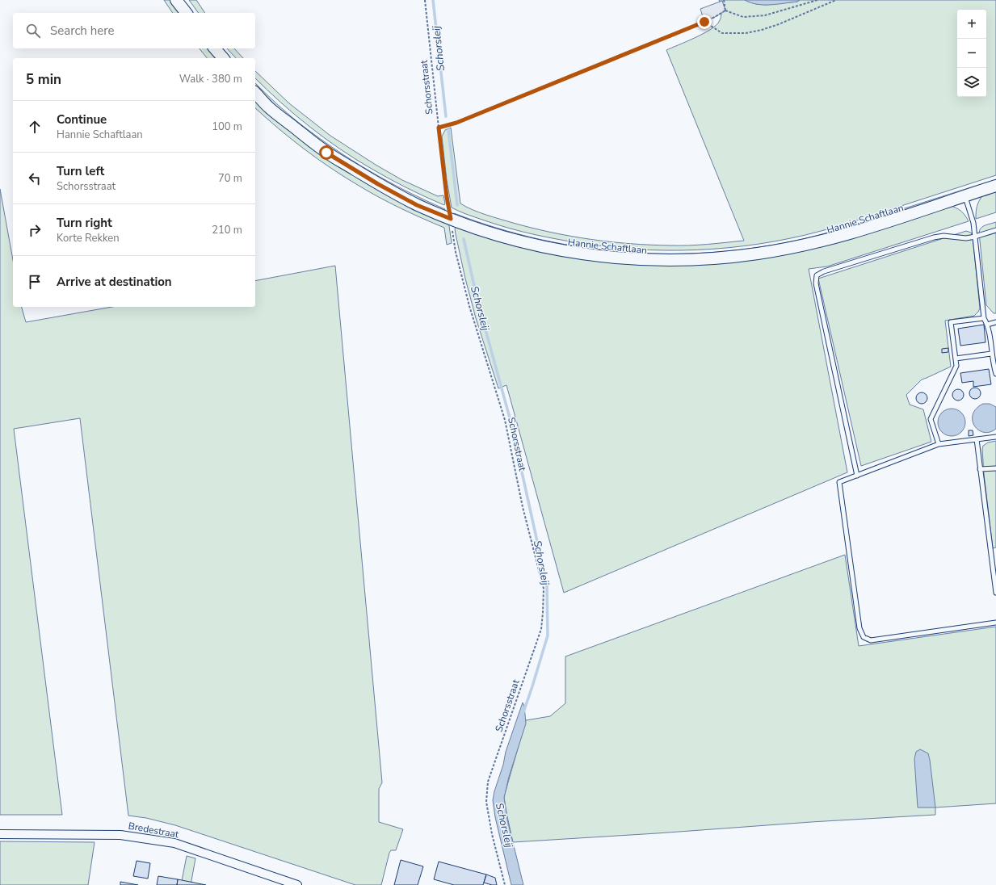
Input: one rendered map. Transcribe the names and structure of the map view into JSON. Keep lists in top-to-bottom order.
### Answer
{
  "streets": {
    "main road": ["Hannie Schaftlaan"],
    "street": ["Bredestraat"],
    "path": ["Schorsstraat"]
  },
  "crossings": [
    ["Schorsstraat", "Hannie Schaftlaan"]
  ],
  "water": ["Schorsleij"],
  "page": {
    "map_buttons": ["+", "−"],
    "search": "Search here",
    "heading": ["5 min", "Walk · 380 m"],
    "list": [
      ["Continue", "Hannie Schaftlaan", "100 m"],
      ["Turn left", "Schorsstraat", "70 m"],
      ["Turn right", "Korte Rekken", "210 m"],
      "Arrive at destination"
    ]
  }
}
